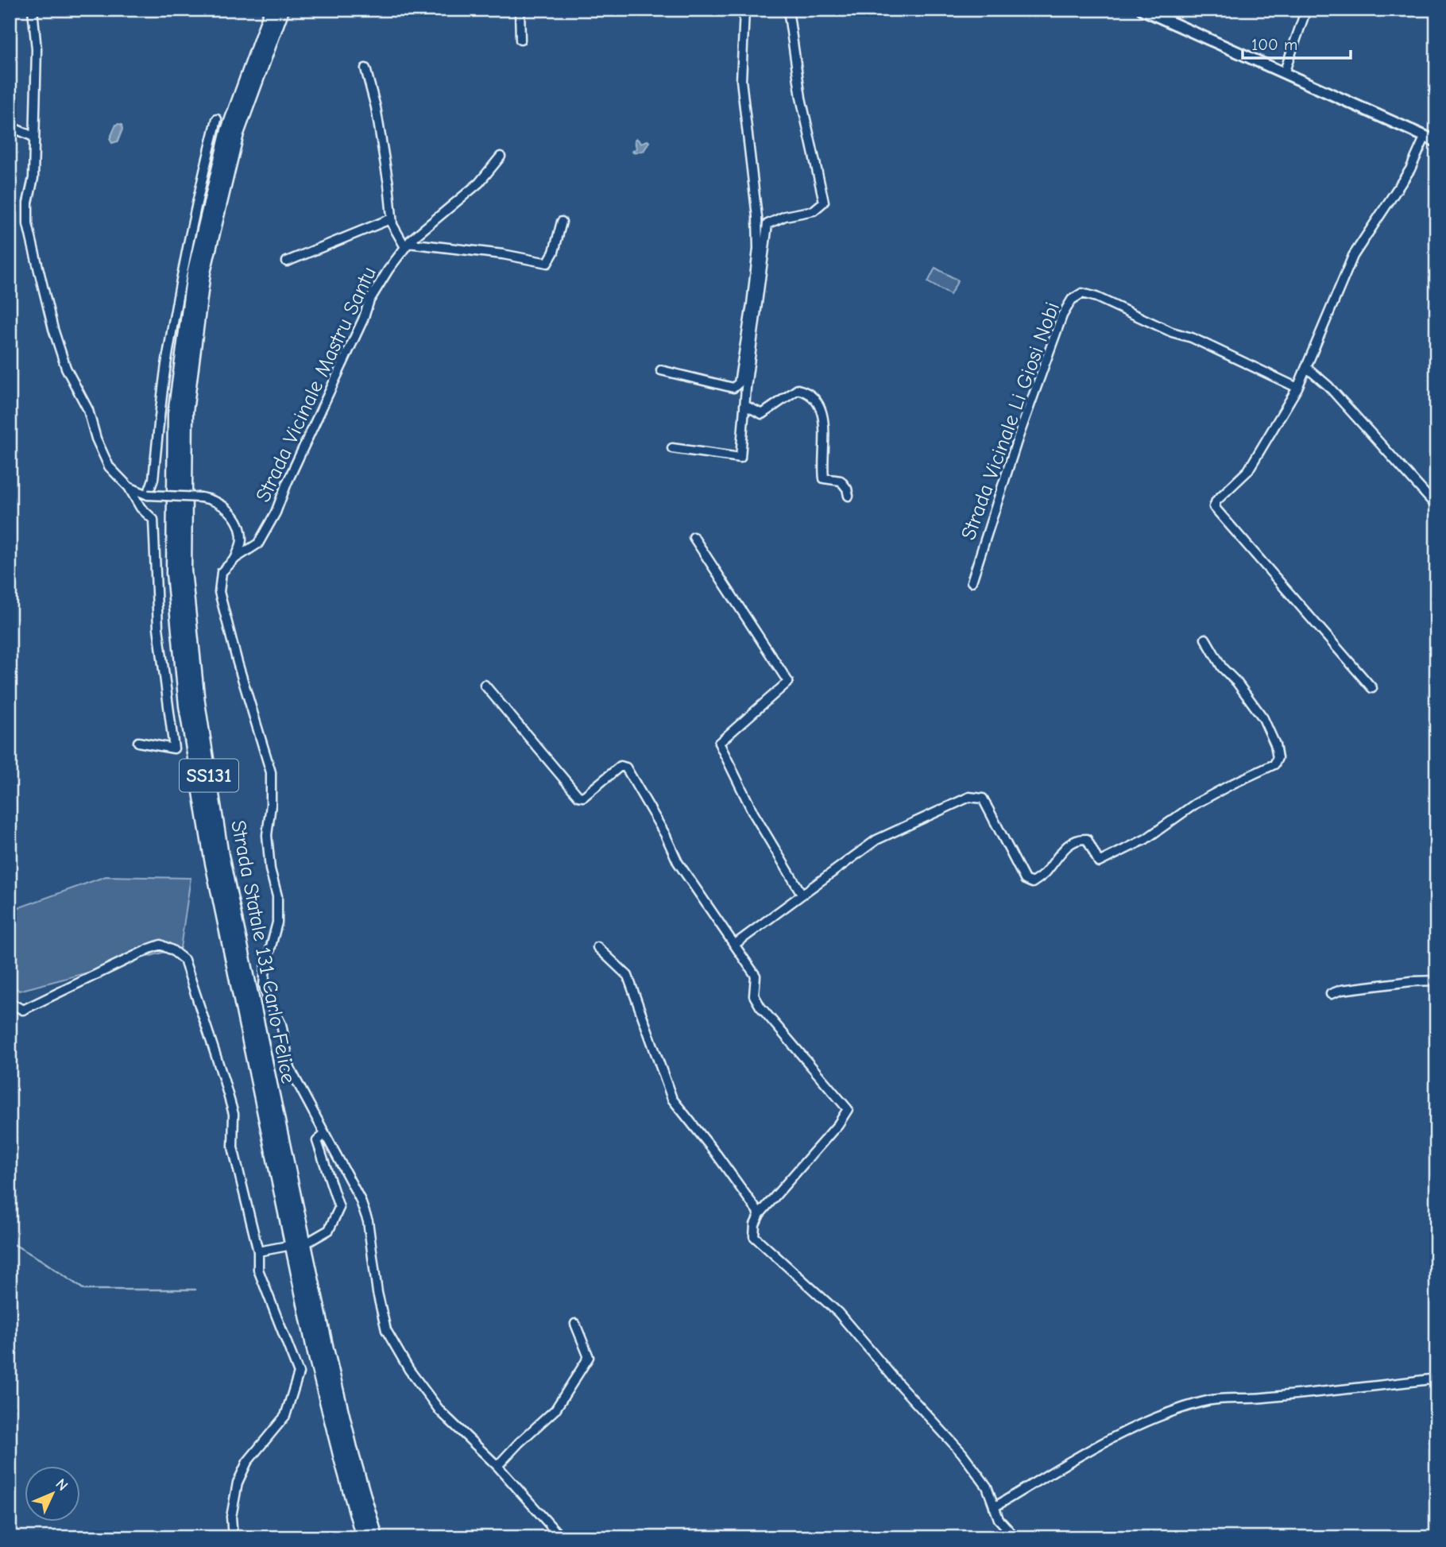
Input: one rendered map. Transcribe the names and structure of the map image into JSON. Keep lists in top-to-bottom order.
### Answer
{
  "streets": {
    "highway": ["SS131", "Strada Statale 131 Carlo Felice"],
    "street": ["Strada Vicinale Mastru Santu", "Strada Vicinale Li Giosi Nobi"]
  },
  "scale_bar": "100 m",
  "north": "top right"
}
